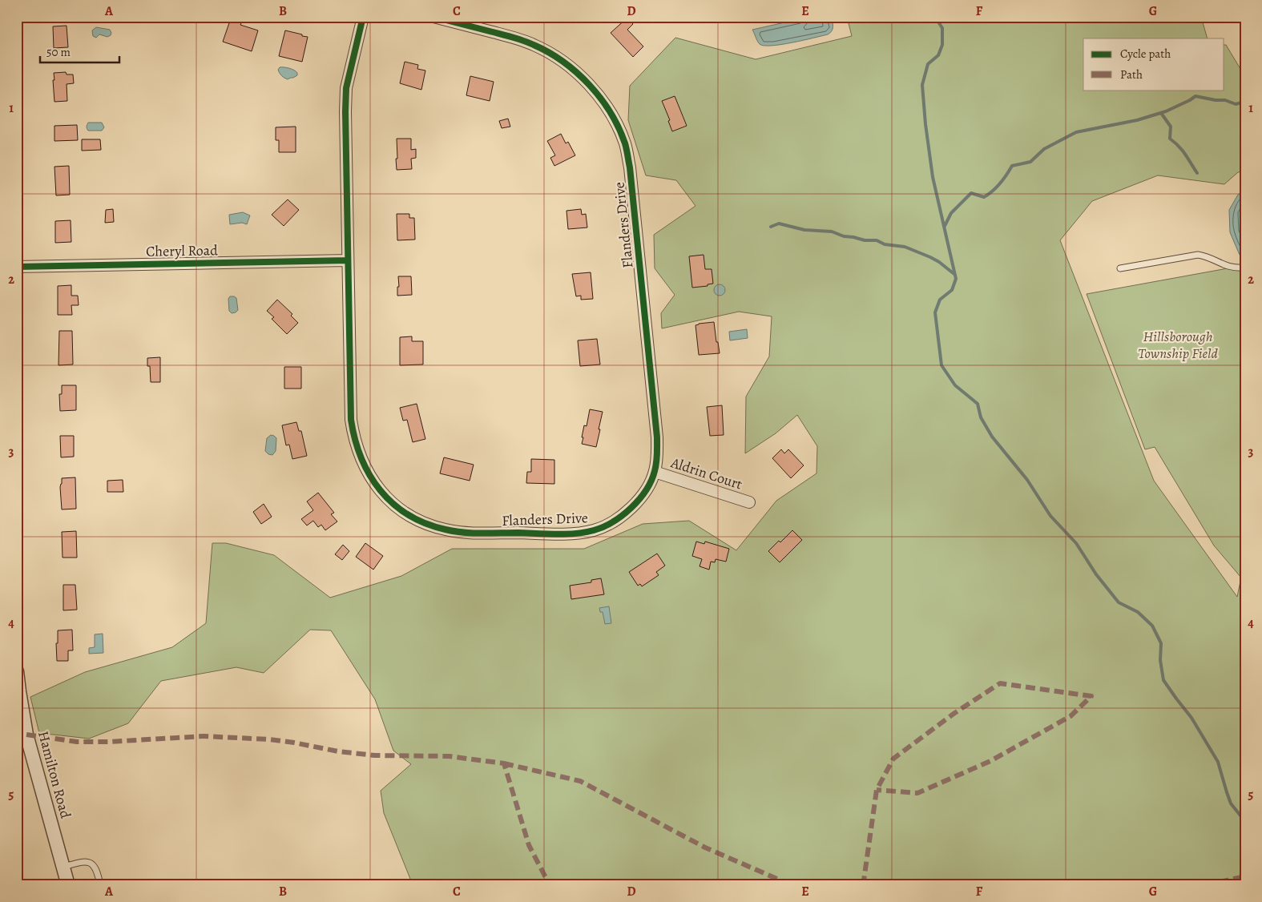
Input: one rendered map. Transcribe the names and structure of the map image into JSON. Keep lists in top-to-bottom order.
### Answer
{
  "streets": {
    "street": [
      "Flanders Drive",
      "Cheryl Road",
      "Aldrin Court",
      "Hamilton Road"
    ]
  },
  "crossings": [
    ["Flanders Drive", "Cheryl Road"],
    ["Flanders Drive", "Aldrin Court"]
  ],
  "parks": ["Hillsborough Township Field"],
  "legend": ["Cycle path", "Path"],
  "scale_bar": "50 m",
  "grid": {
    "columns": [
      "A",
      "B",
      "C",
      "D",
      "E",
      "F",
      "G"
    ],
    "rows": [
      "1",
      "2",
      "3",
      "4",
      "5"
    ]
  }
}
